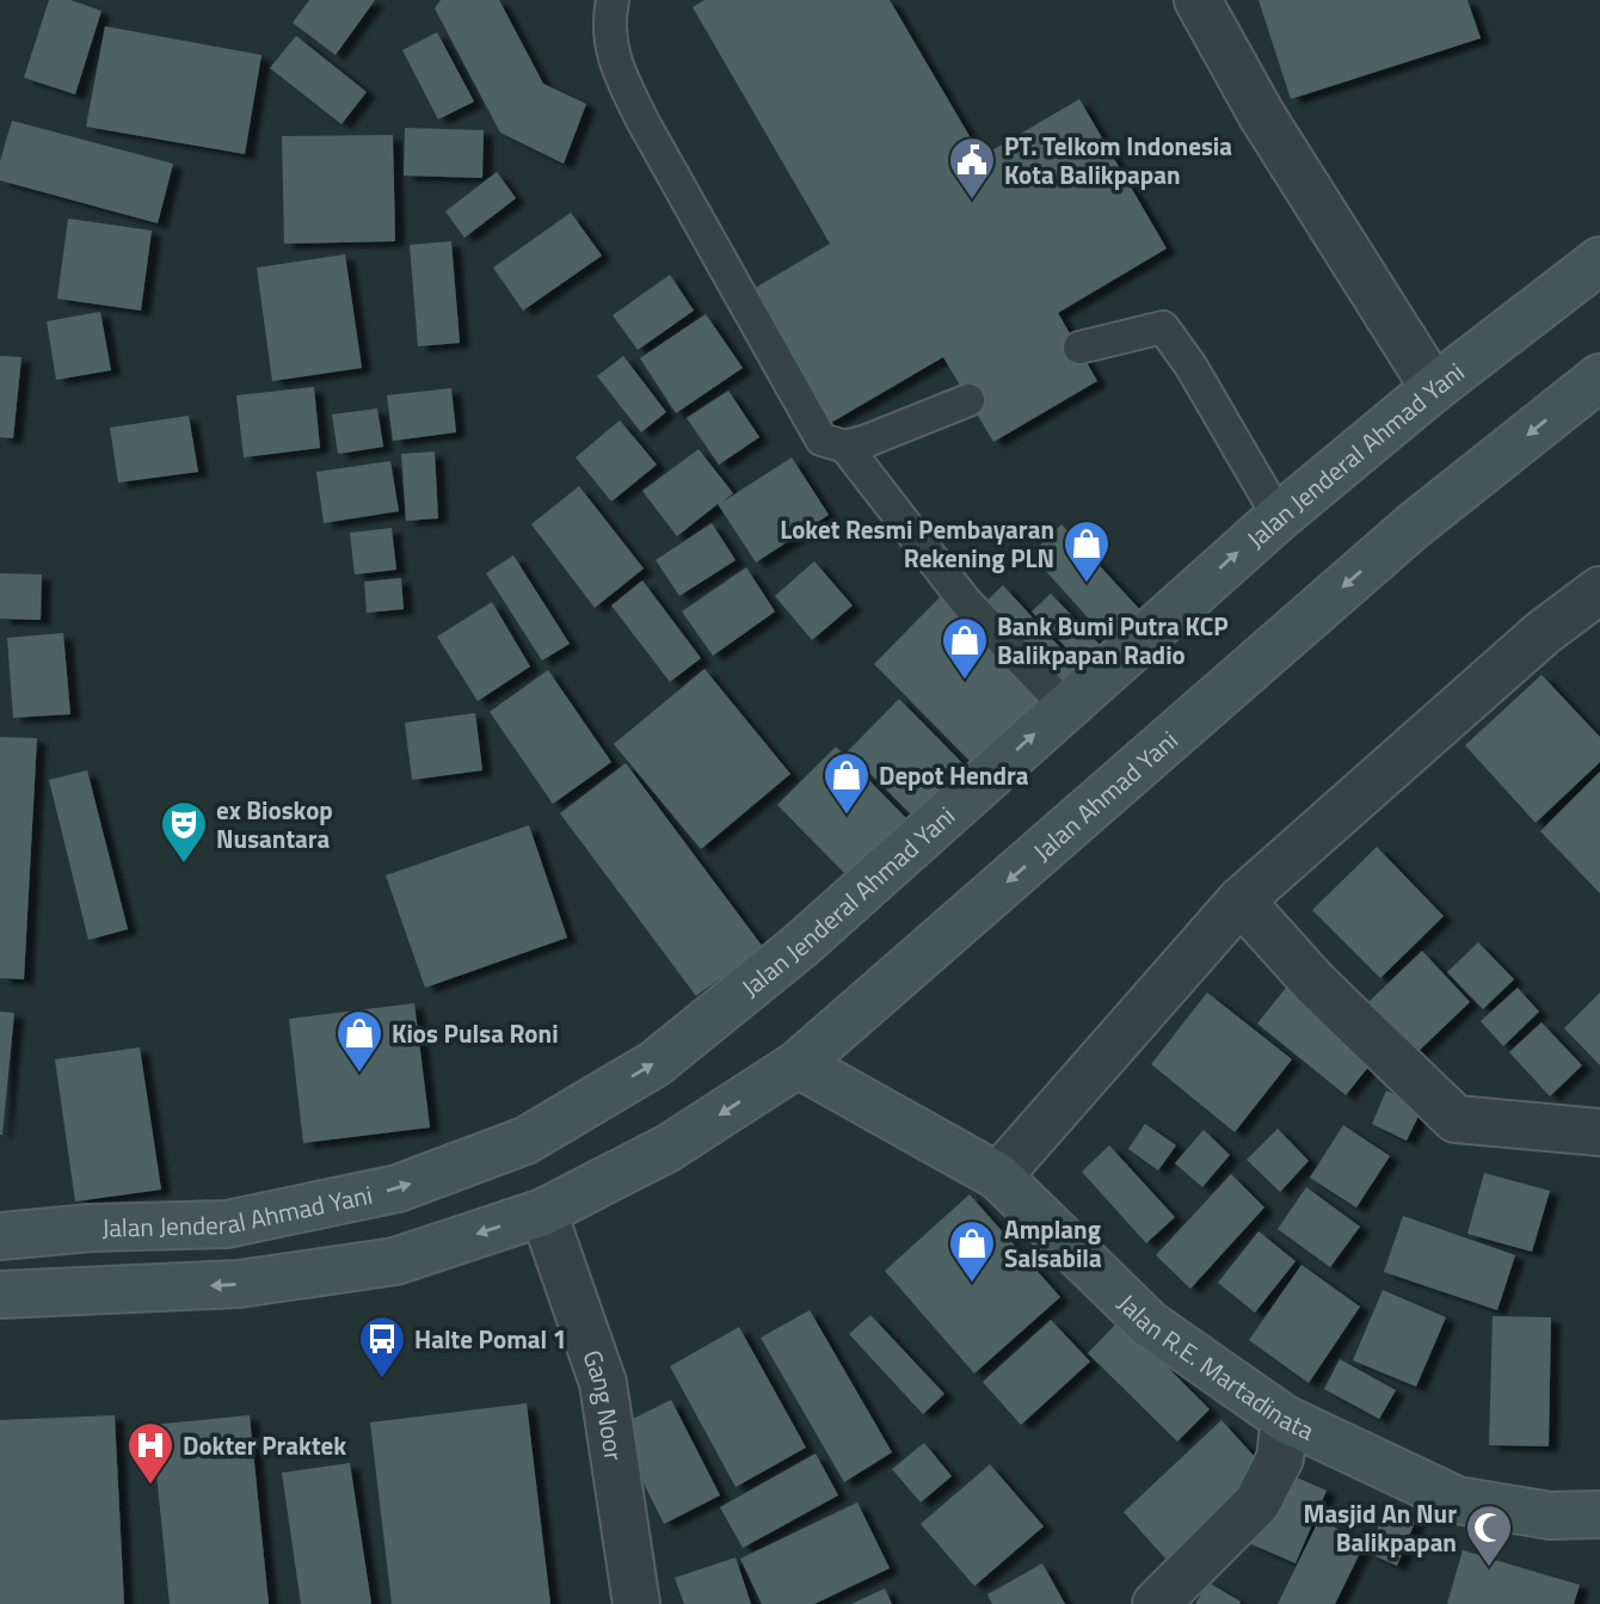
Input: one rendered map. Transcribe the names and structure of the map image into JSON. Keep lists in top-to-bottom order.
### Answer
{
  "streets": {
    "main road": ["Jalan Jenderal Ahmad Yani", "Jalan Ahmad Yani", "Jalan R.E. Martadinata"],
    "street": ["Gang Noor"]
  },
  "crossings": [
    ["Jalan Ahmad Yani", "Jalan R.E. Martadinata"]
  ],
  "one_way": ["Jalan Ahmad Yani"],
  "places": {
    "public building": ["PT. Telkom Indonesia Kota Balikpapan"],
    "shop": [
      "Loket Resmi Pembayaran Rekening PLN",
      "Bank Bumi Putra KCP Balikpapan Radio",
      "Depot Hendra",
      "Kios Pulsa Roni",
      "Amplang Salsabila"
    ],
    "theatre": ["ex Bioskop Nusantara"],
    "bus stop": ["Halte Pomal 1"],
    "hospital": ["Dokter Praktek"],
    "mosque": ["Masjid An Nur Balikpapan"]
  }
}
